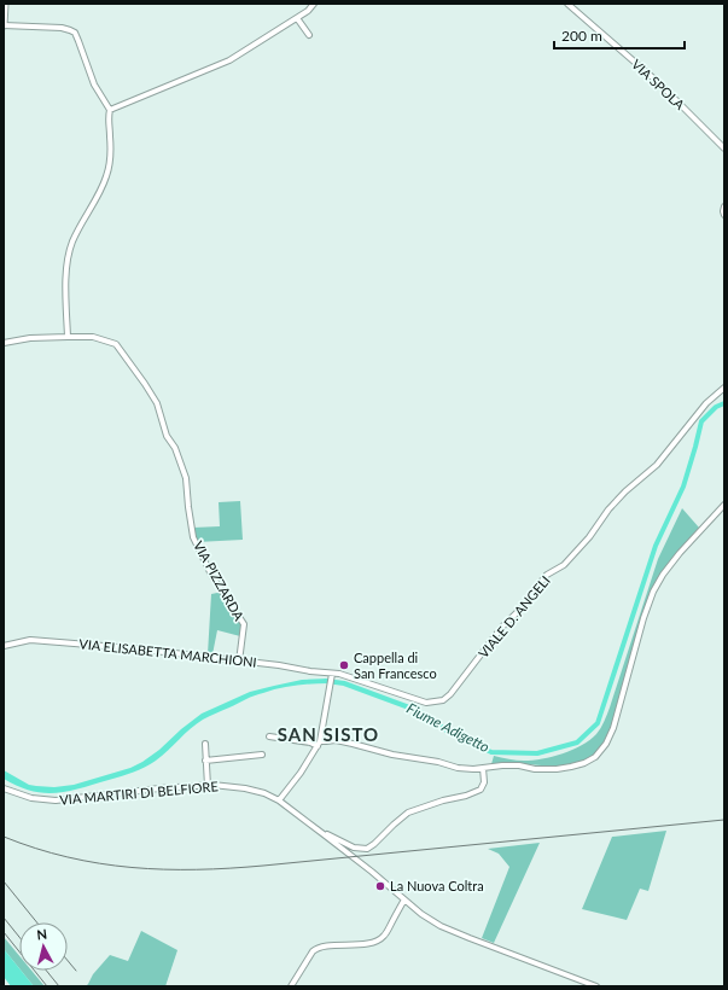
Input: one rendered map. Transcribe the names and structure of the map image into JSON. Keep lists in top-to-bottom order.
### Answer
{
  "streets": {
    "street": [
      "VIA SPOLA",
      "VIA PIZZARDA",
      "VIALE D. ANGELI",
      "VIA ELISABETTA MARCHIONI",
      "VIA MARTIRI DI BELFIORE"
    ]
  },
  "crossings": [
    ["VIA PIZZARDA", "VIA ELISABETTA MARCHIONI"],
    ["VIALE D. ANGELI", "VIA ELISABETTA MARCHIONI"]
  ],
  "districts": ["SAN SISTO"],
  "water": ["Fiume Adigetto"],
  "places": ["Cappella di San Francesco", "La Nuova Coltra"],
  "scale_bar": "200 m",
  "north": "top"
}
